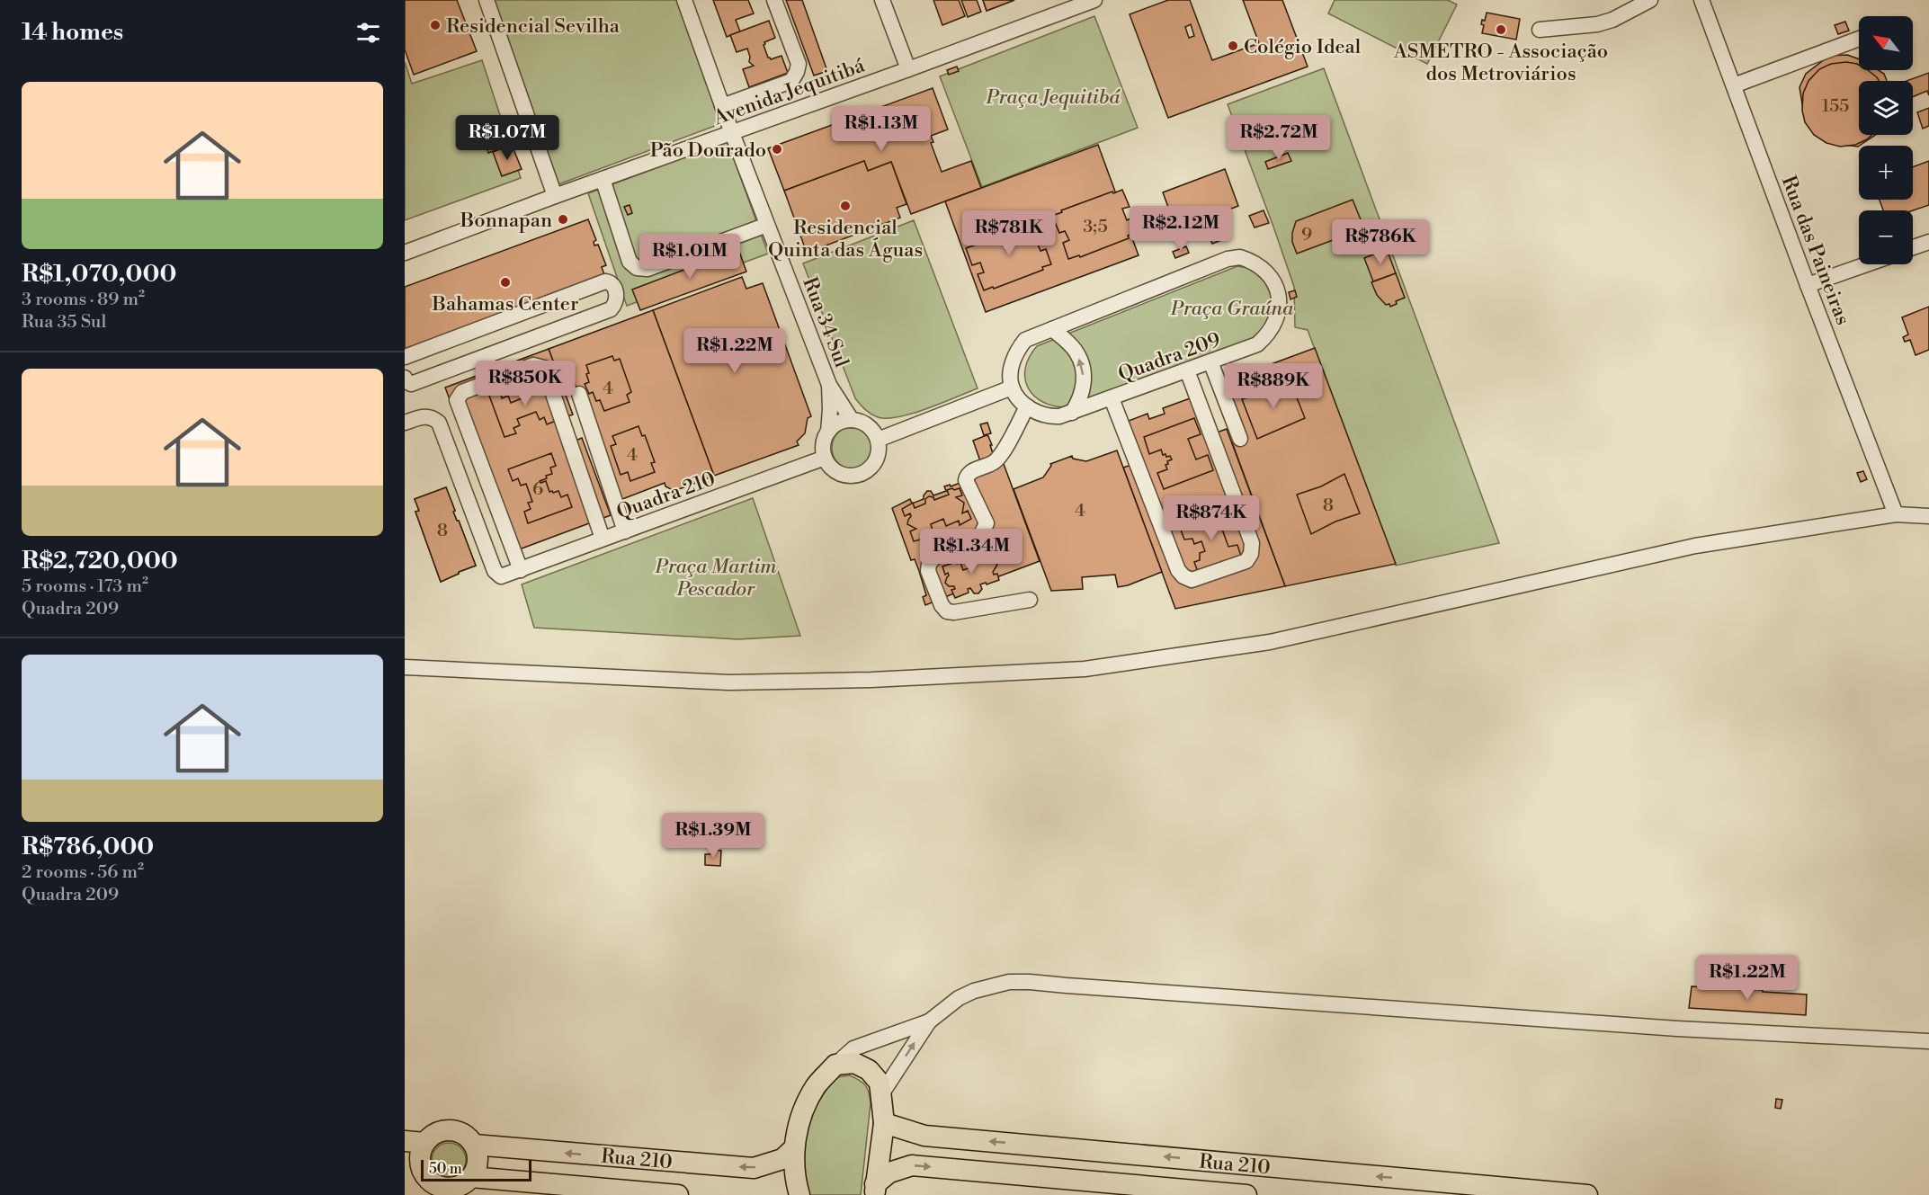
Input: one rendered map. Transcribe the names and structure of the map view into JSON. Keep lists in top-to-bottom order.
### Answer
{
  "streets": {
    "main road": ["Rua 210"],
    "street": [
      "Avenida Jequitibá",
      "Rua das Paineiras",
      "Rua 34 Sul",
      "Quadra 209",
      "Quadra 210"
    ]
  },
  "crossings": [
    ["Avenida Jequitibá", "Rua 34 Sul"],
    ["Rua 34 Sul", "Quadra 210"]
  ],
  "parks": ["Praça Jequitibá", "Praça Graúna", "Praça Martim Pescador"],
  "places": [
    "Residencial Sevilha",
    "ASMETRO - Associação dos Metroviários",
    "Colégio Ideal",
    "Pão Dourado",
    "Residencial Quinta das Águas",
    "Bonnapan",
    "Bahamas Center"
  ],
  "house_numbers": [
    "155",
    "3;5",
    "9",
    "4",
    "4",
    "6",
    "8",
    "4",
    "8"
  ],
  "scale_bar": "50 m",
  "north": "top left",
  "page": {
    "heading": "14 homes",
    "map_buttons": ["+", "−"],
    "list": [
      {
        "name": "R$1,070,000",
        "note": "3 rooms · 89 m² · Rua 35 Sul"
      },
      {
        "name": "R$2,720,000",
        "note": "5 rooms · 173 m² · Quadra 209"
      },
      {
        "name": "R$786,000",
        "note": "2 rooms · 56 m² · Quadra 209"
      }
    ],
    "price": [
      "R$1.13M",
      "R$1.07M",
      "R$2.72M",
      "R$2.12M",
      "R$781K",
      "R$786K",
      "R$1.01M",
      "R$1.22M",
      "R$850K",
      "R$889K",
      "R$874K",
      "R$1.34M",
      "R$1.39M",
      "R$1.22M"
    ],
    "scale": "50 m"
  }
}
